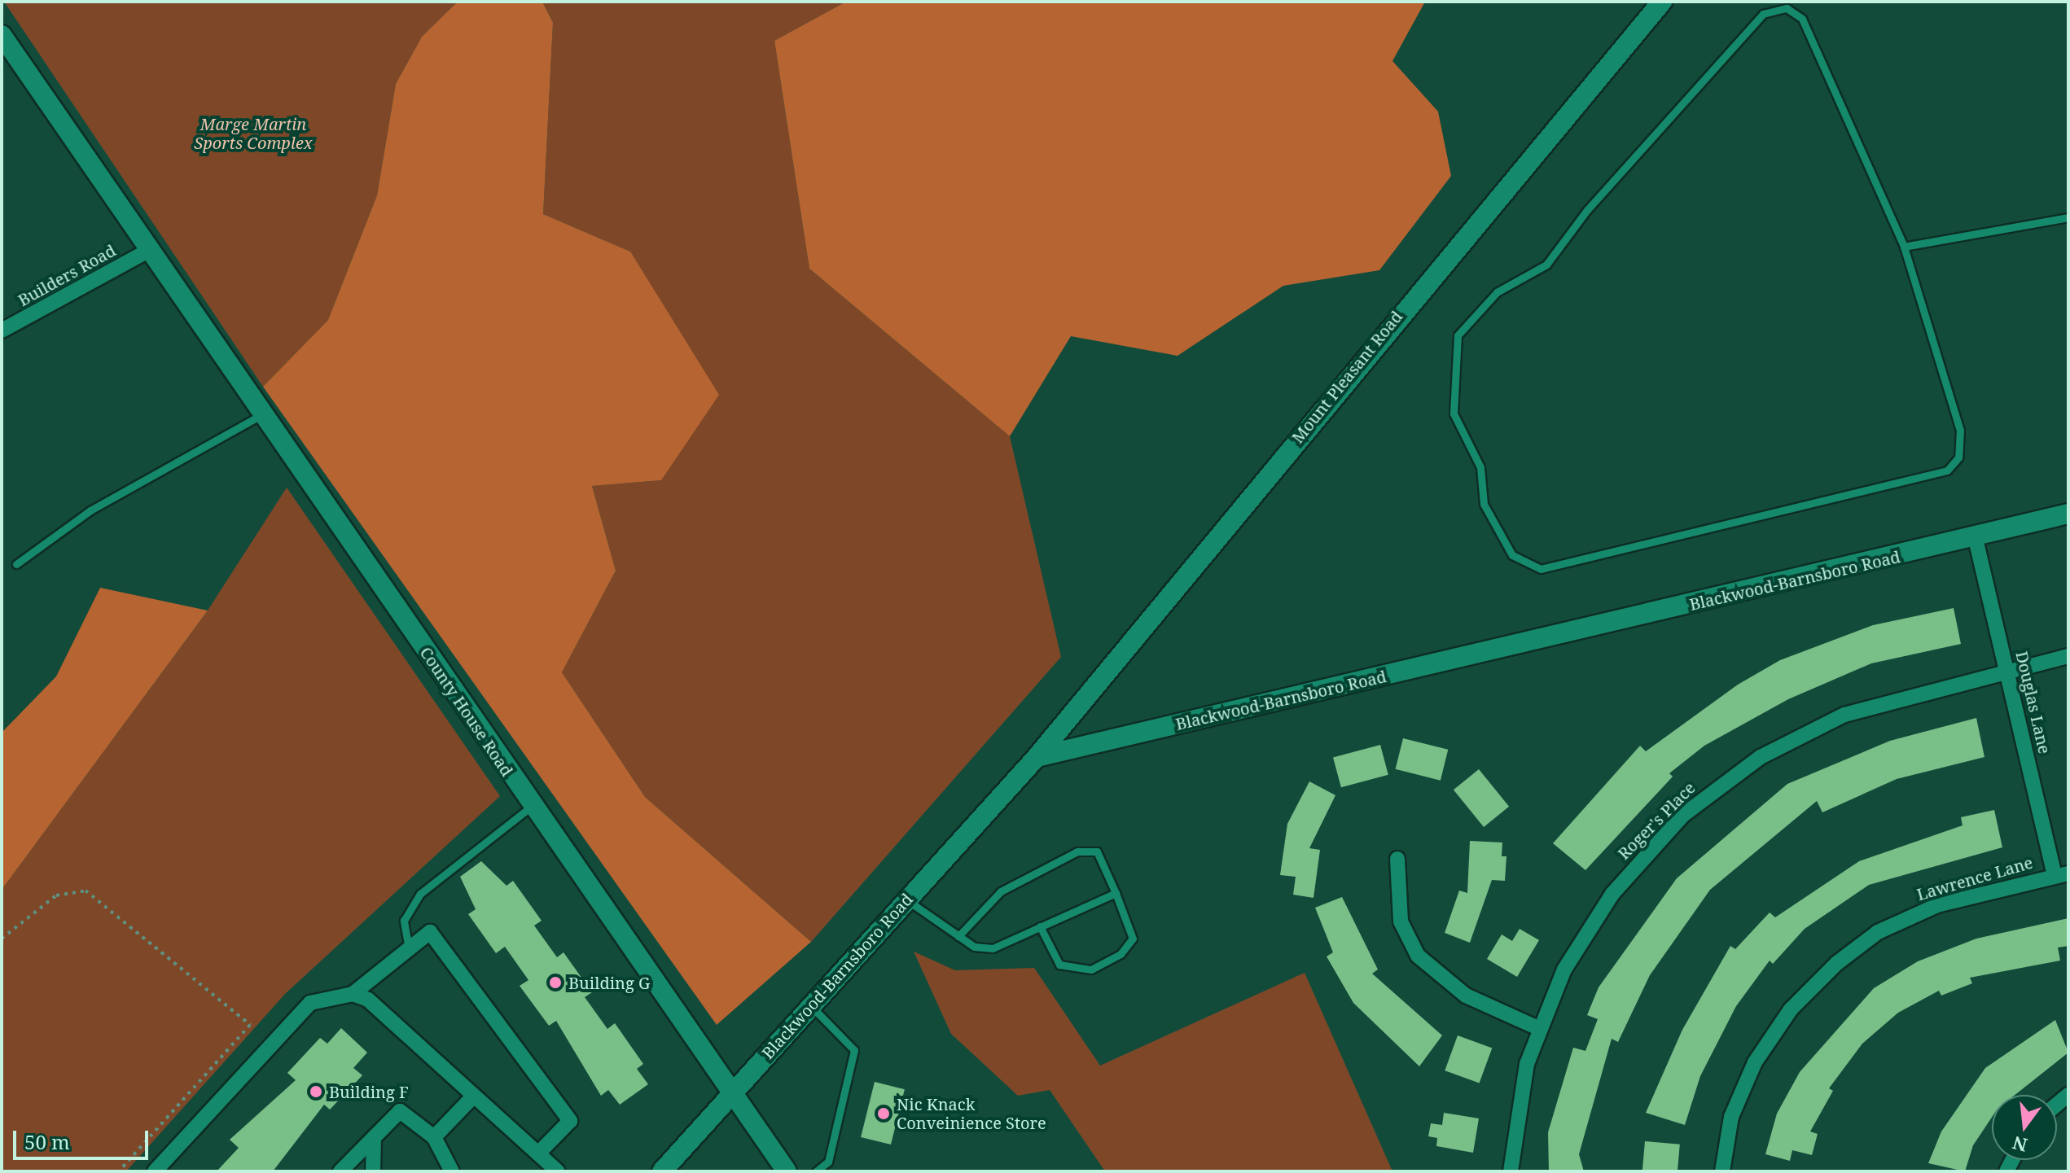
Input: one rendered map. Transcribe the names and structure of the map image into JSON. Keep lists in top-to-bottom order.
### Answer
{
  "streets": {
    "main road": ["Mount Pleasant Road", "Blackwood-Barnsboro Road", "County House Road"],
    "street": [
      "Builders Road",
      "Douglas Lane",
      "Roger's Place",
      "Lawrence Lane"
    ]
  },
  "crossings": [
    ["Builders Road", "County House Road"],
    ["Mount Pleasant Road", "Blackwood-Barnsboro Road"],
    ["Blackwood-Barnsboro Road", "Douglas Lane"],
    ["Blackwood-Barnsboro Road", "County House Road"],
    ["Douglas Lane", "Roger's Place"],
    ["Douglas Lane", "Lawrence Lane"]
  ],
  "parks": ["Marge Martin Sports Complex"],
  "places": ["Building G", "Building F", "Nic Knack Conveinience Store"],
  "scale_bar": "50 m",
  "north": "bottom"
}
